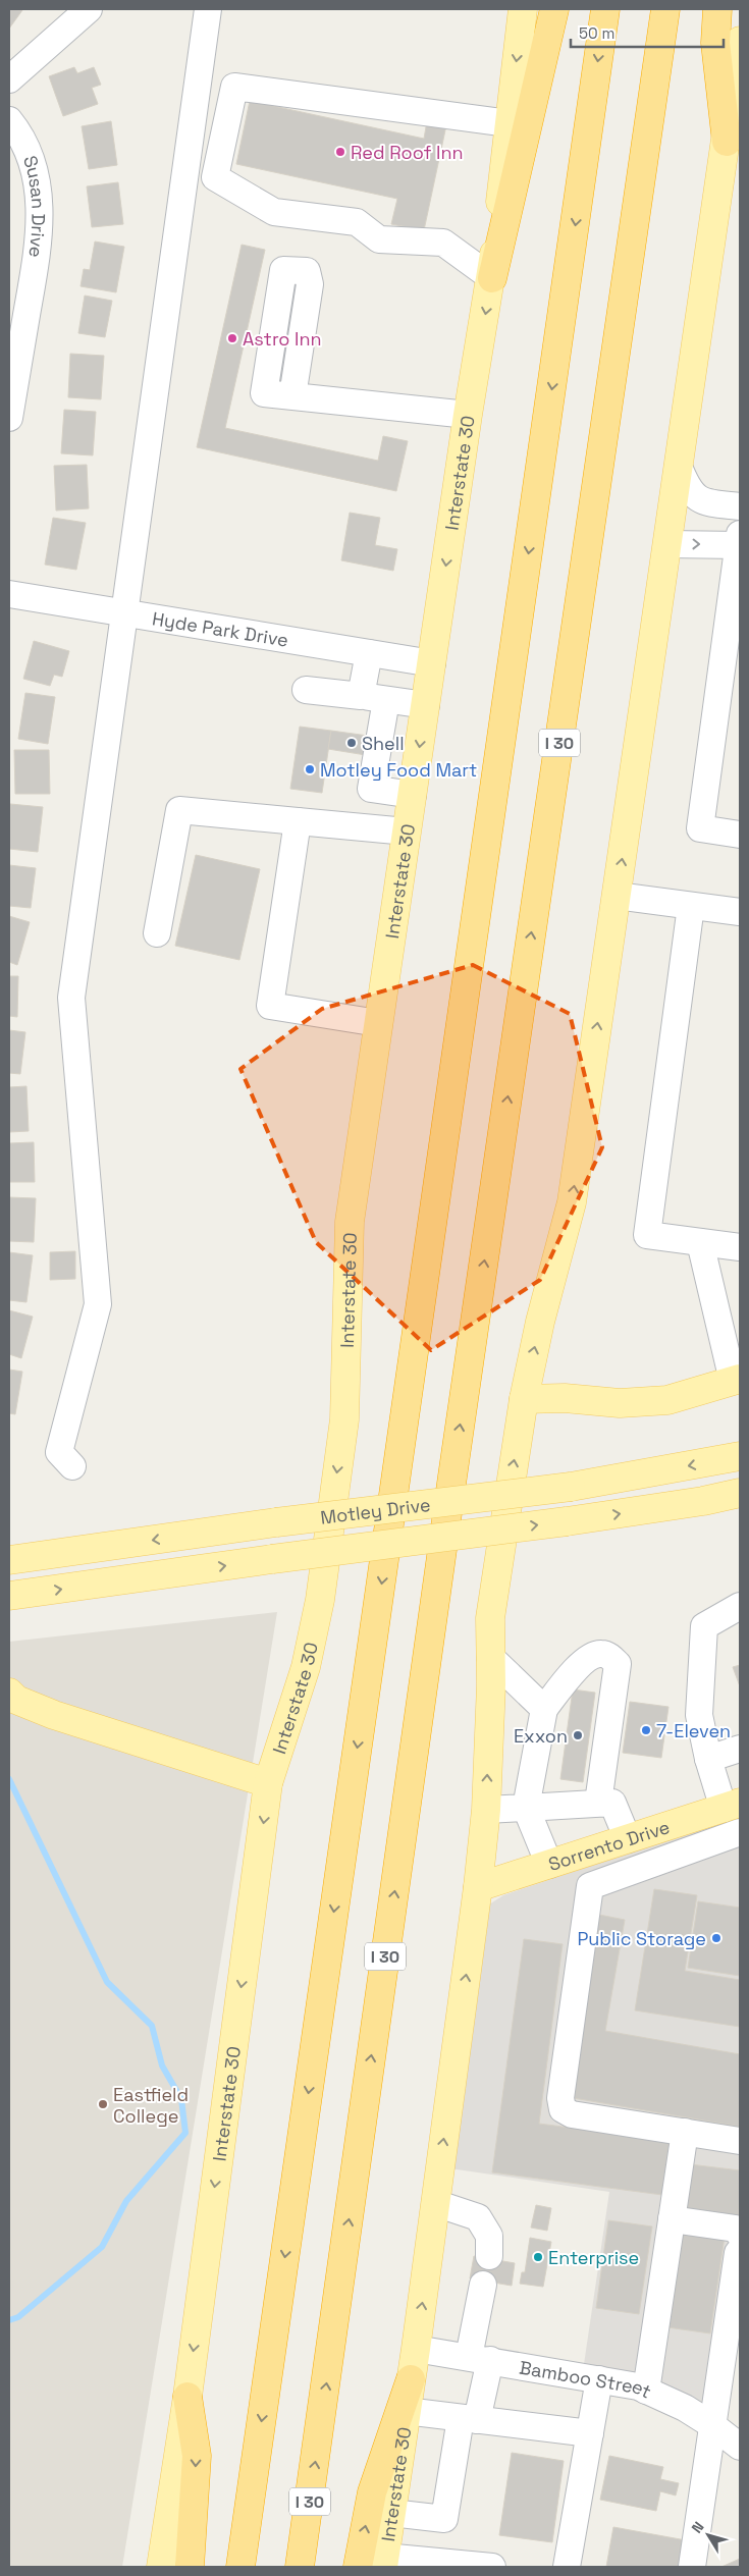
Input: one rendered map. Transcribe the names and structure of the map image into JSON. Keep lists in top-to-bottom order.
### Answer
{
  "streets": {
    "highway": ["I 30"],
    "main road": ["Interstate 30", "Motley Drive", "Sorrento Drive"],
    "street": ["Susan Drive", "Hyde Park Drive", "Bamboo Street"]
  },
  "crossings": [
    ["Interstate 30", "Hyde Park Drive"],
    ["Interstate 30", "Sorrento Drive"],
    ["Interstate 30", "Bamboo Street"]
  ],
  "places": [
    "Red Roof Inn",
    "Astro Inn",
    "Shell",
    "Motley Food Mart",
    "7-Eleven",
    "Exxon",
    "Public Storage",
    "Eastfield College",
    "Enterprise"
  ],
  "scale_bar": "50 m",
  "north": "top left"
}
